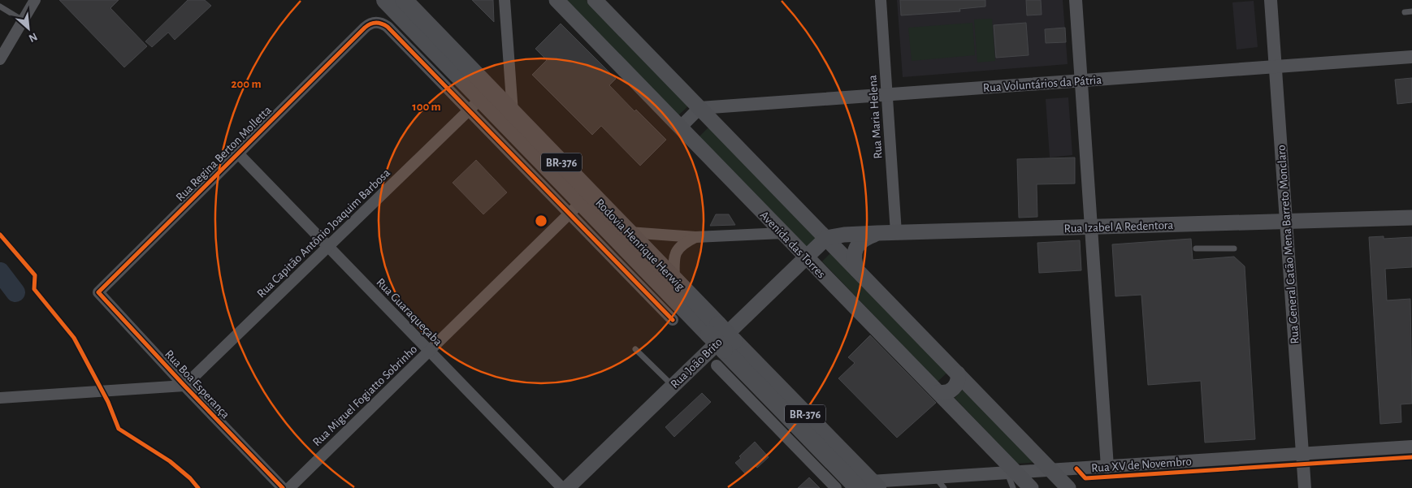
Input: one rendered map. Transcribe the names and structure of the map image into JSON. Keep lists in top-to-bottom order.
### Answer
{
  "streets": {
    "highway": ["BR-376", "Rodovia Henrique Herwig"],
    "main road": ["Rua Izabel A Redentora", "Avenida das Torres", "Rua João Brito"],
    "street": [
      "Rua Voluntários da Pátria",
      "Rua Maria Helena",
      "Rua Regina Berton Molletta",
      "Rua Capitão Antônio Joaquim Barbosa",
      "Rua General Catão Mena Barreto Monclaro",
      "Rua Guaraqueçaba",
      "Rua Boa Esperança",
      "Rua Miguel Fogiatto Sobrinho",
      "Rua XV de Novembro"
    ]
  },
  "crossings": [
    ["Rua Voluntários da Pátria", "Rua Maria Helena"],
    ["Rua Voluntários da Pátria", "Rua General Catão Mena Barreto Monclaro"],
    ["Rua Maria Helena", "Rua Izabel A Redentora"],
    ["Rua Regina Berton Molletta", "Rua Capitão Antônio Joaquim Barbosa"],
    ["Rua Regina Berton Molletta", "Rodovia Henrique Herwig"],
    ["Rua Regina Berton Molletta", "Rua Guaraqueçaba"],
    ["Rua Regina Berton Molletta", "Rua Boa Esperança"],
    ["Rua Izabel A Redentora", "Rua General Catão Mena Barreto Monclaro"],
    ["Rua Izabel A Redentora", "Rua João Brito"],
    ["Rua Capitão Antônio Joaquim Barbosa", "Rodovia Henrique Herwig"],
    ["Rua Capitão Antônio Joaquim Barbosa", "Rua Guaraqueçaba"],
    ["Rua Capitão Antônio Joaquim Barbosa", "Rua Boa Esperança"],
    ["Rodovia Henrique Herwig", "Rua Miguel Fogiatto Sobrinho"],
    ["Rodovia Henrique Herwig", "Rua XV de Novembro"],
    ["Avenida das Torres", "Rua João Brito"],
    ["Avenida das Torres", "Rua XV de Novembro"],
    ["Rua General Catão Mena Barreto Monclaro", "Rua XV de Novembro"],
    ["Rua Guaraqueçaba", "Rua Miguel Fogiatto Sobrinho"]
  ],
  "north": "bottom right",
  "rings": ["200 m", "100 m"]
}
